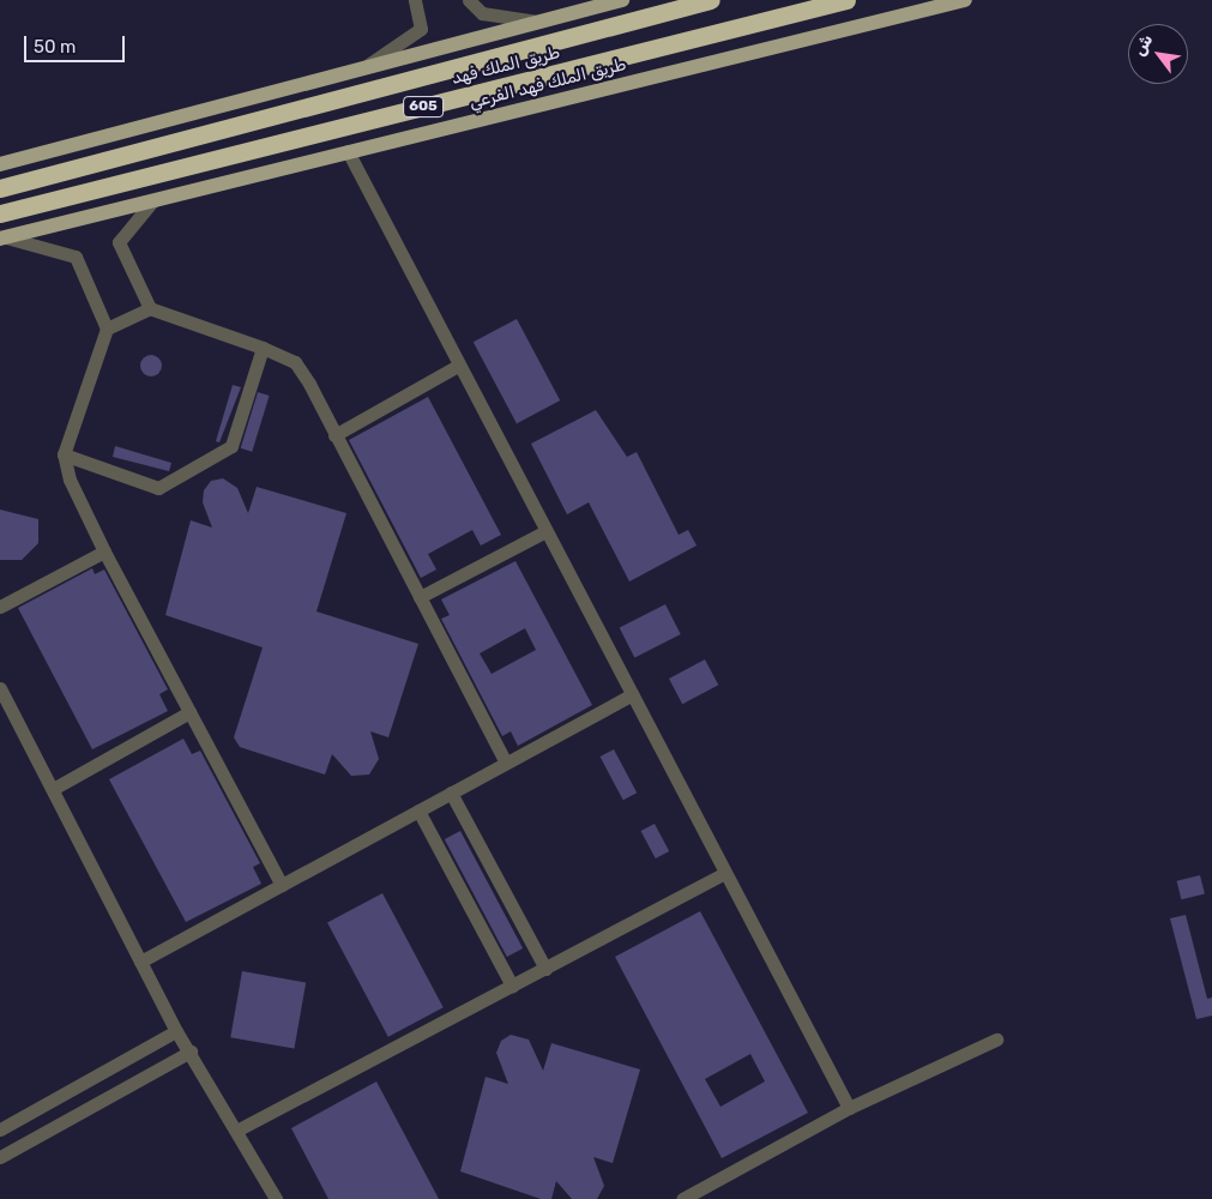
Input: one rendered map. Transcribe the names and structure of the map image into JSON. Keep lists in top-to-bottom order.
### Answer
{
  "streets": {
    "highway": ["طريق الملك فهد", "605"],
    "main road": ["طريق الملك فهد الفرعي"]
  },
  "scale_bar": "50 m",
  "north": "top left"
}
